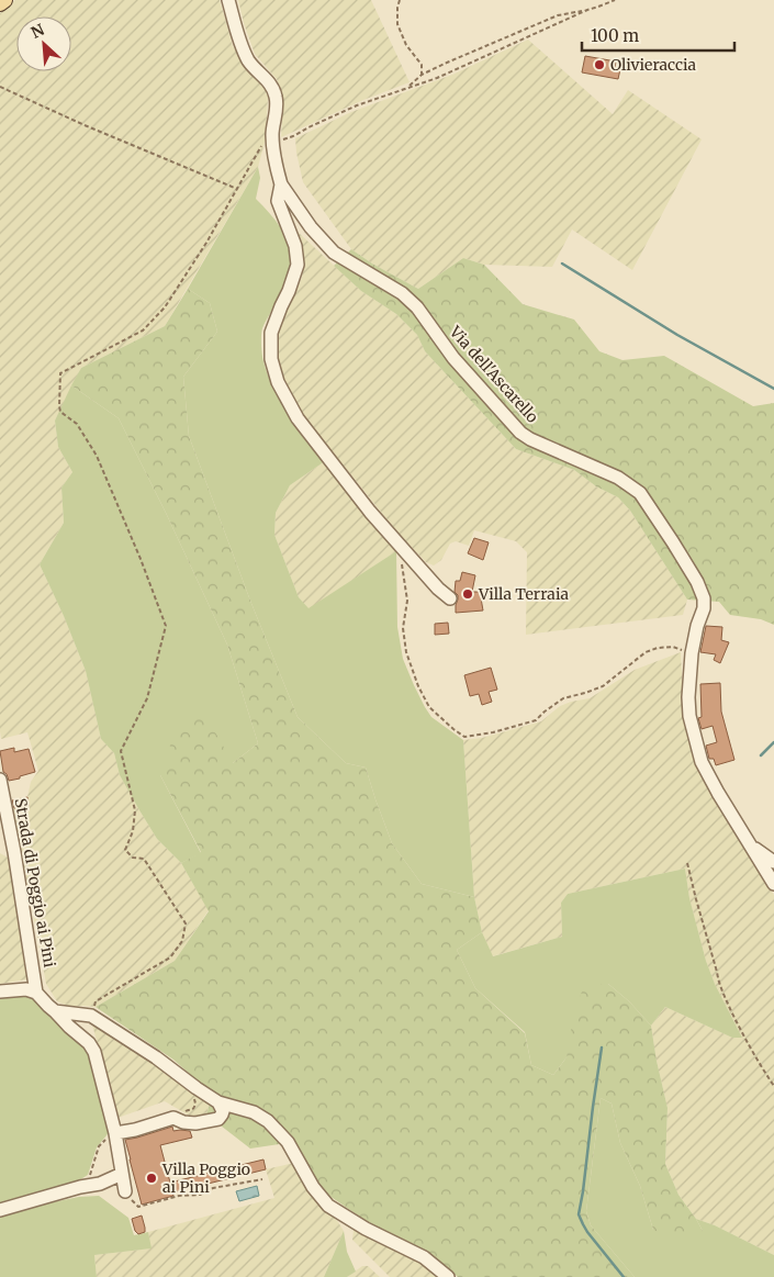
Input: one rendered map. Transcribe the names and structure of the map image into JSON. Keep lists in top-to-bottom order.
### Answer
{
  "streets": {
    "street": ["Via dell'Ascarello", "Strada di Poggio ai Pini"]
  },
  "places": ["Olivieraccia", "Villa Terraia", "Villa Poggio ai Pini"],
  "scale_bar": "100 m",
  "north": "top left"
}
